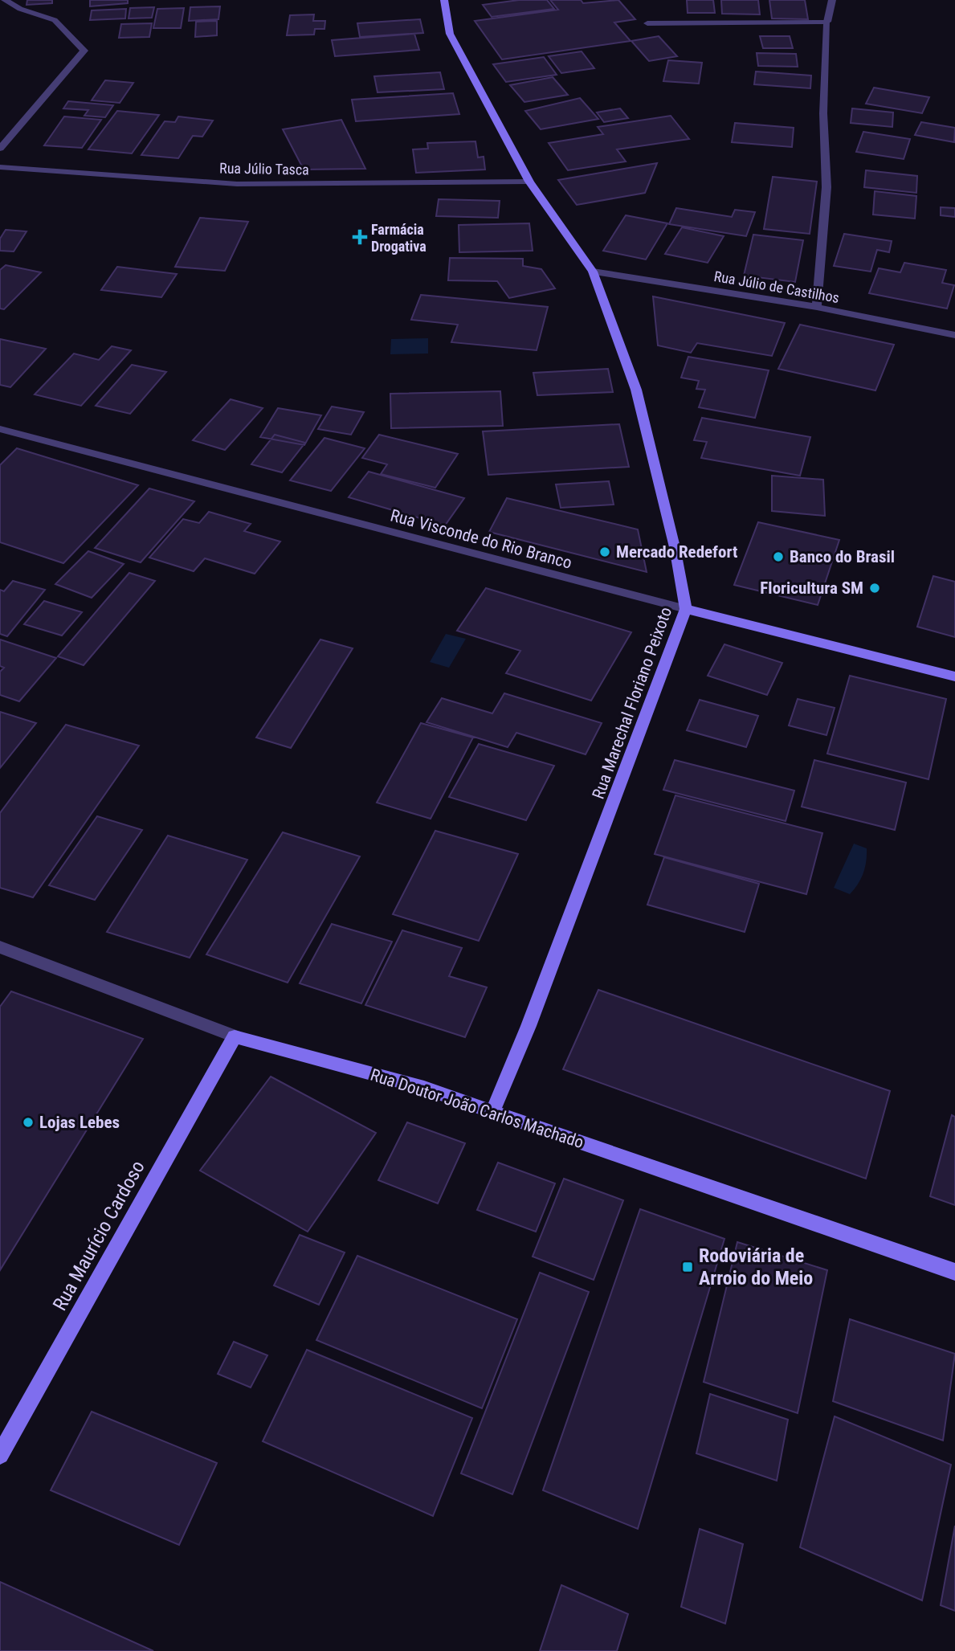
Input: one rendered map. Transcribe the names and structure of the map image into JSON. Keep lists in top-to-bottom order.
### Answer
{
  "streets": {
    "main road": [
      "Rua Visconde do Rio Branco",
      "Rua Marechal Floriano Peixoto",
      "Rua Doutor João Carlos Machado",
      "Rua Maurício Cardoso"
    ],
    "street": ["Rua Júlio Tasca", "Rua Júlio de Castilhos"]
  },
  "crossings": [
    ["Rua Júlio Tasca", "Rua Marechal Floriano Peixoto"],
    ["Rua Júlio de Castilhos", "Rua Marechal Floriano Peixoto"],
    ["Rua Visconde do Rio Branco", "Rua Marechal Floriano Peixoto"],
    ["Rua Marechal Floriano Peixoto", "Rua Doutor João Carlos Machado"],
    ["Rua Doutor João Carlos Machado", "Rua Maurício Cardoso"]
  ],
  "places": {
    "health": ["Farmácia Drogativa"],
    "other": [
      "Mercado Redefort",
      "Banco do Brasil",
      "Floricultura SM",
      "Lojas Lebes"
    ],
    "transit": ["Rodoviária de Arroio do Meio"]
  }
}
